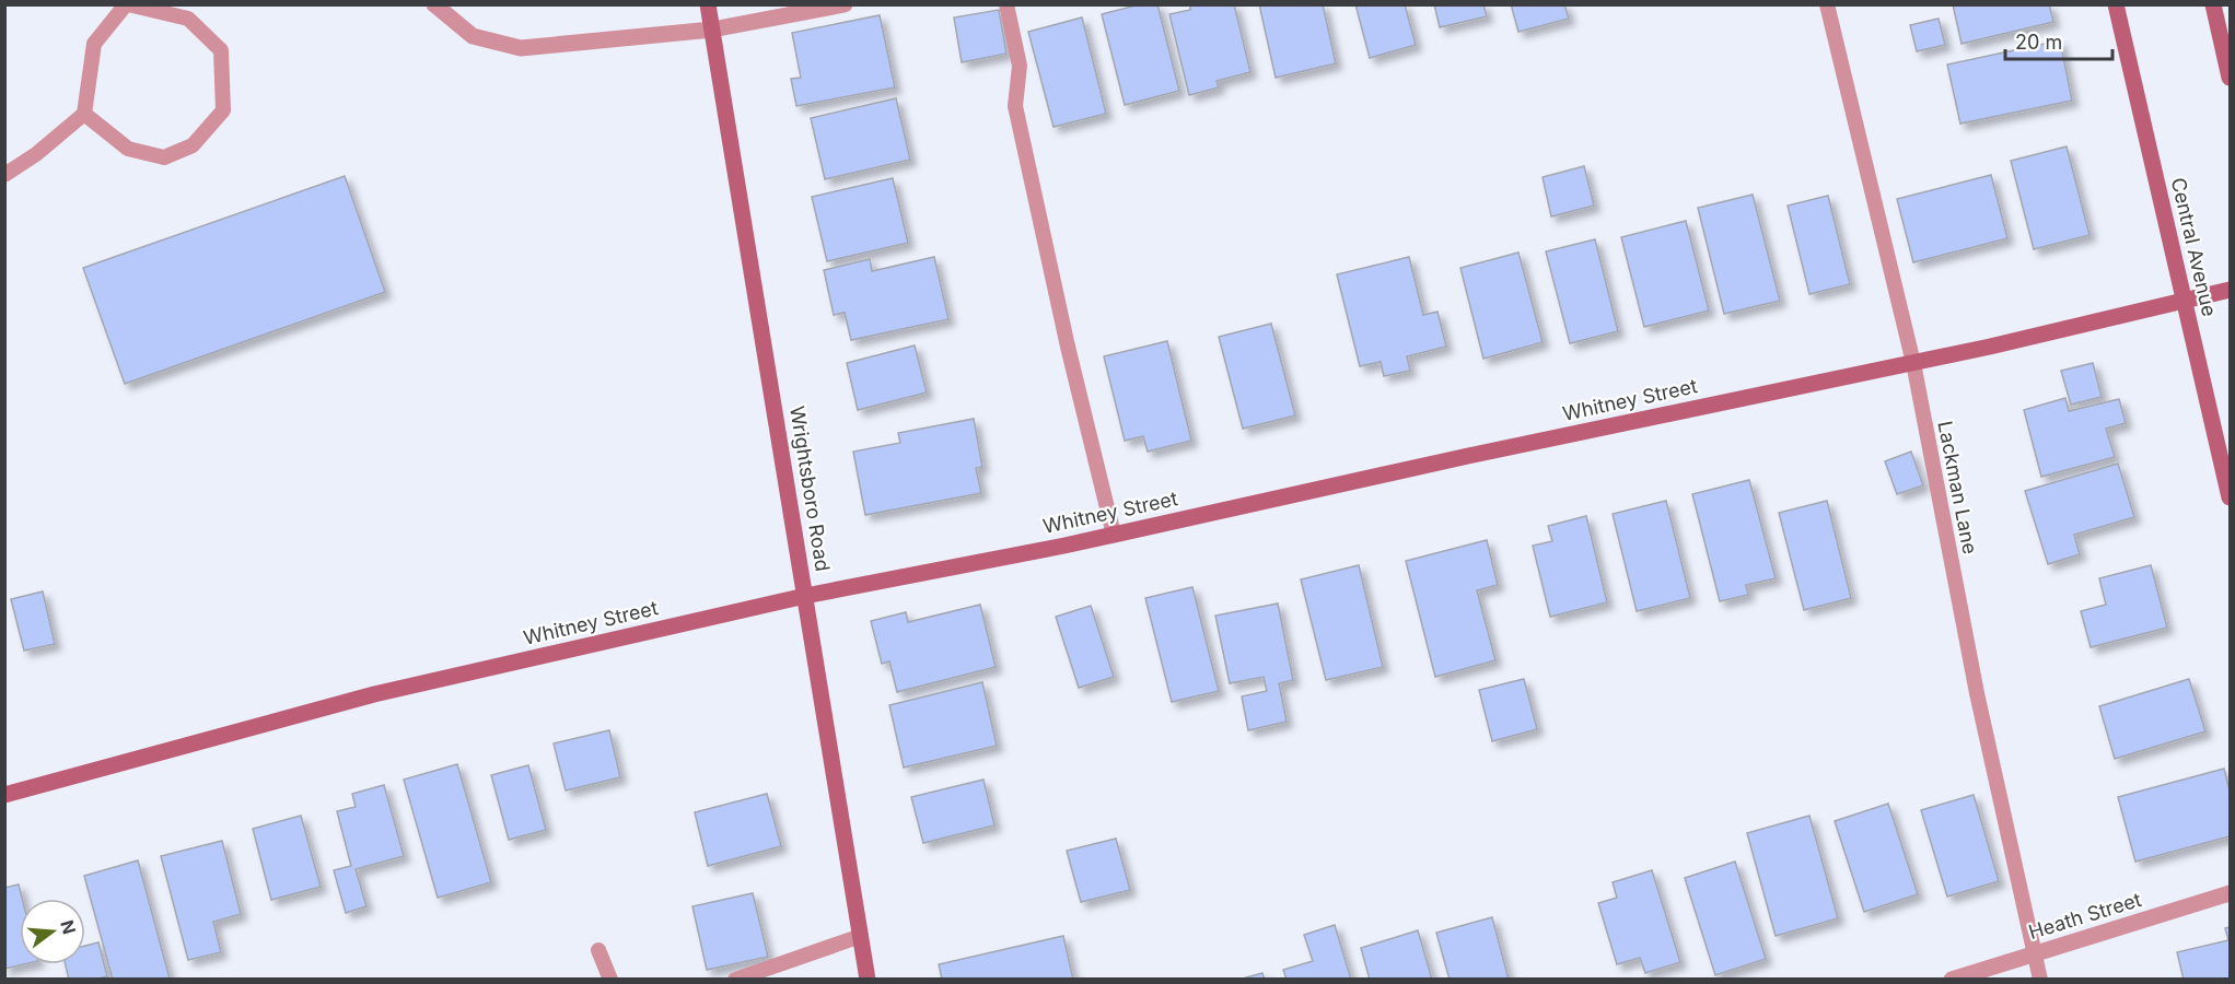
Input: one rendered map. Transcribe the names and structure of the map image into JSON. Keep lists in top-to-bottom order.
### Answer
{
  "streets": {
    "street": [
      "Central Avenue",
      "Whitney Street",
      "Wrightsboro Road",
      "Heath Street"
    ],
    "lane": ["Lackman Lane"]
  },
  "crossings": [
    ["Central Avenue", "Whitney Street"],
    ["Whitney Street", "Lackman Lane"],
    ["Whitney Street", "Wrightsboro Road"],
    ["Lackman Lane", "Heath Street"]
  ],
  "scale_bar": "20 m",
  "north": "right"
}
